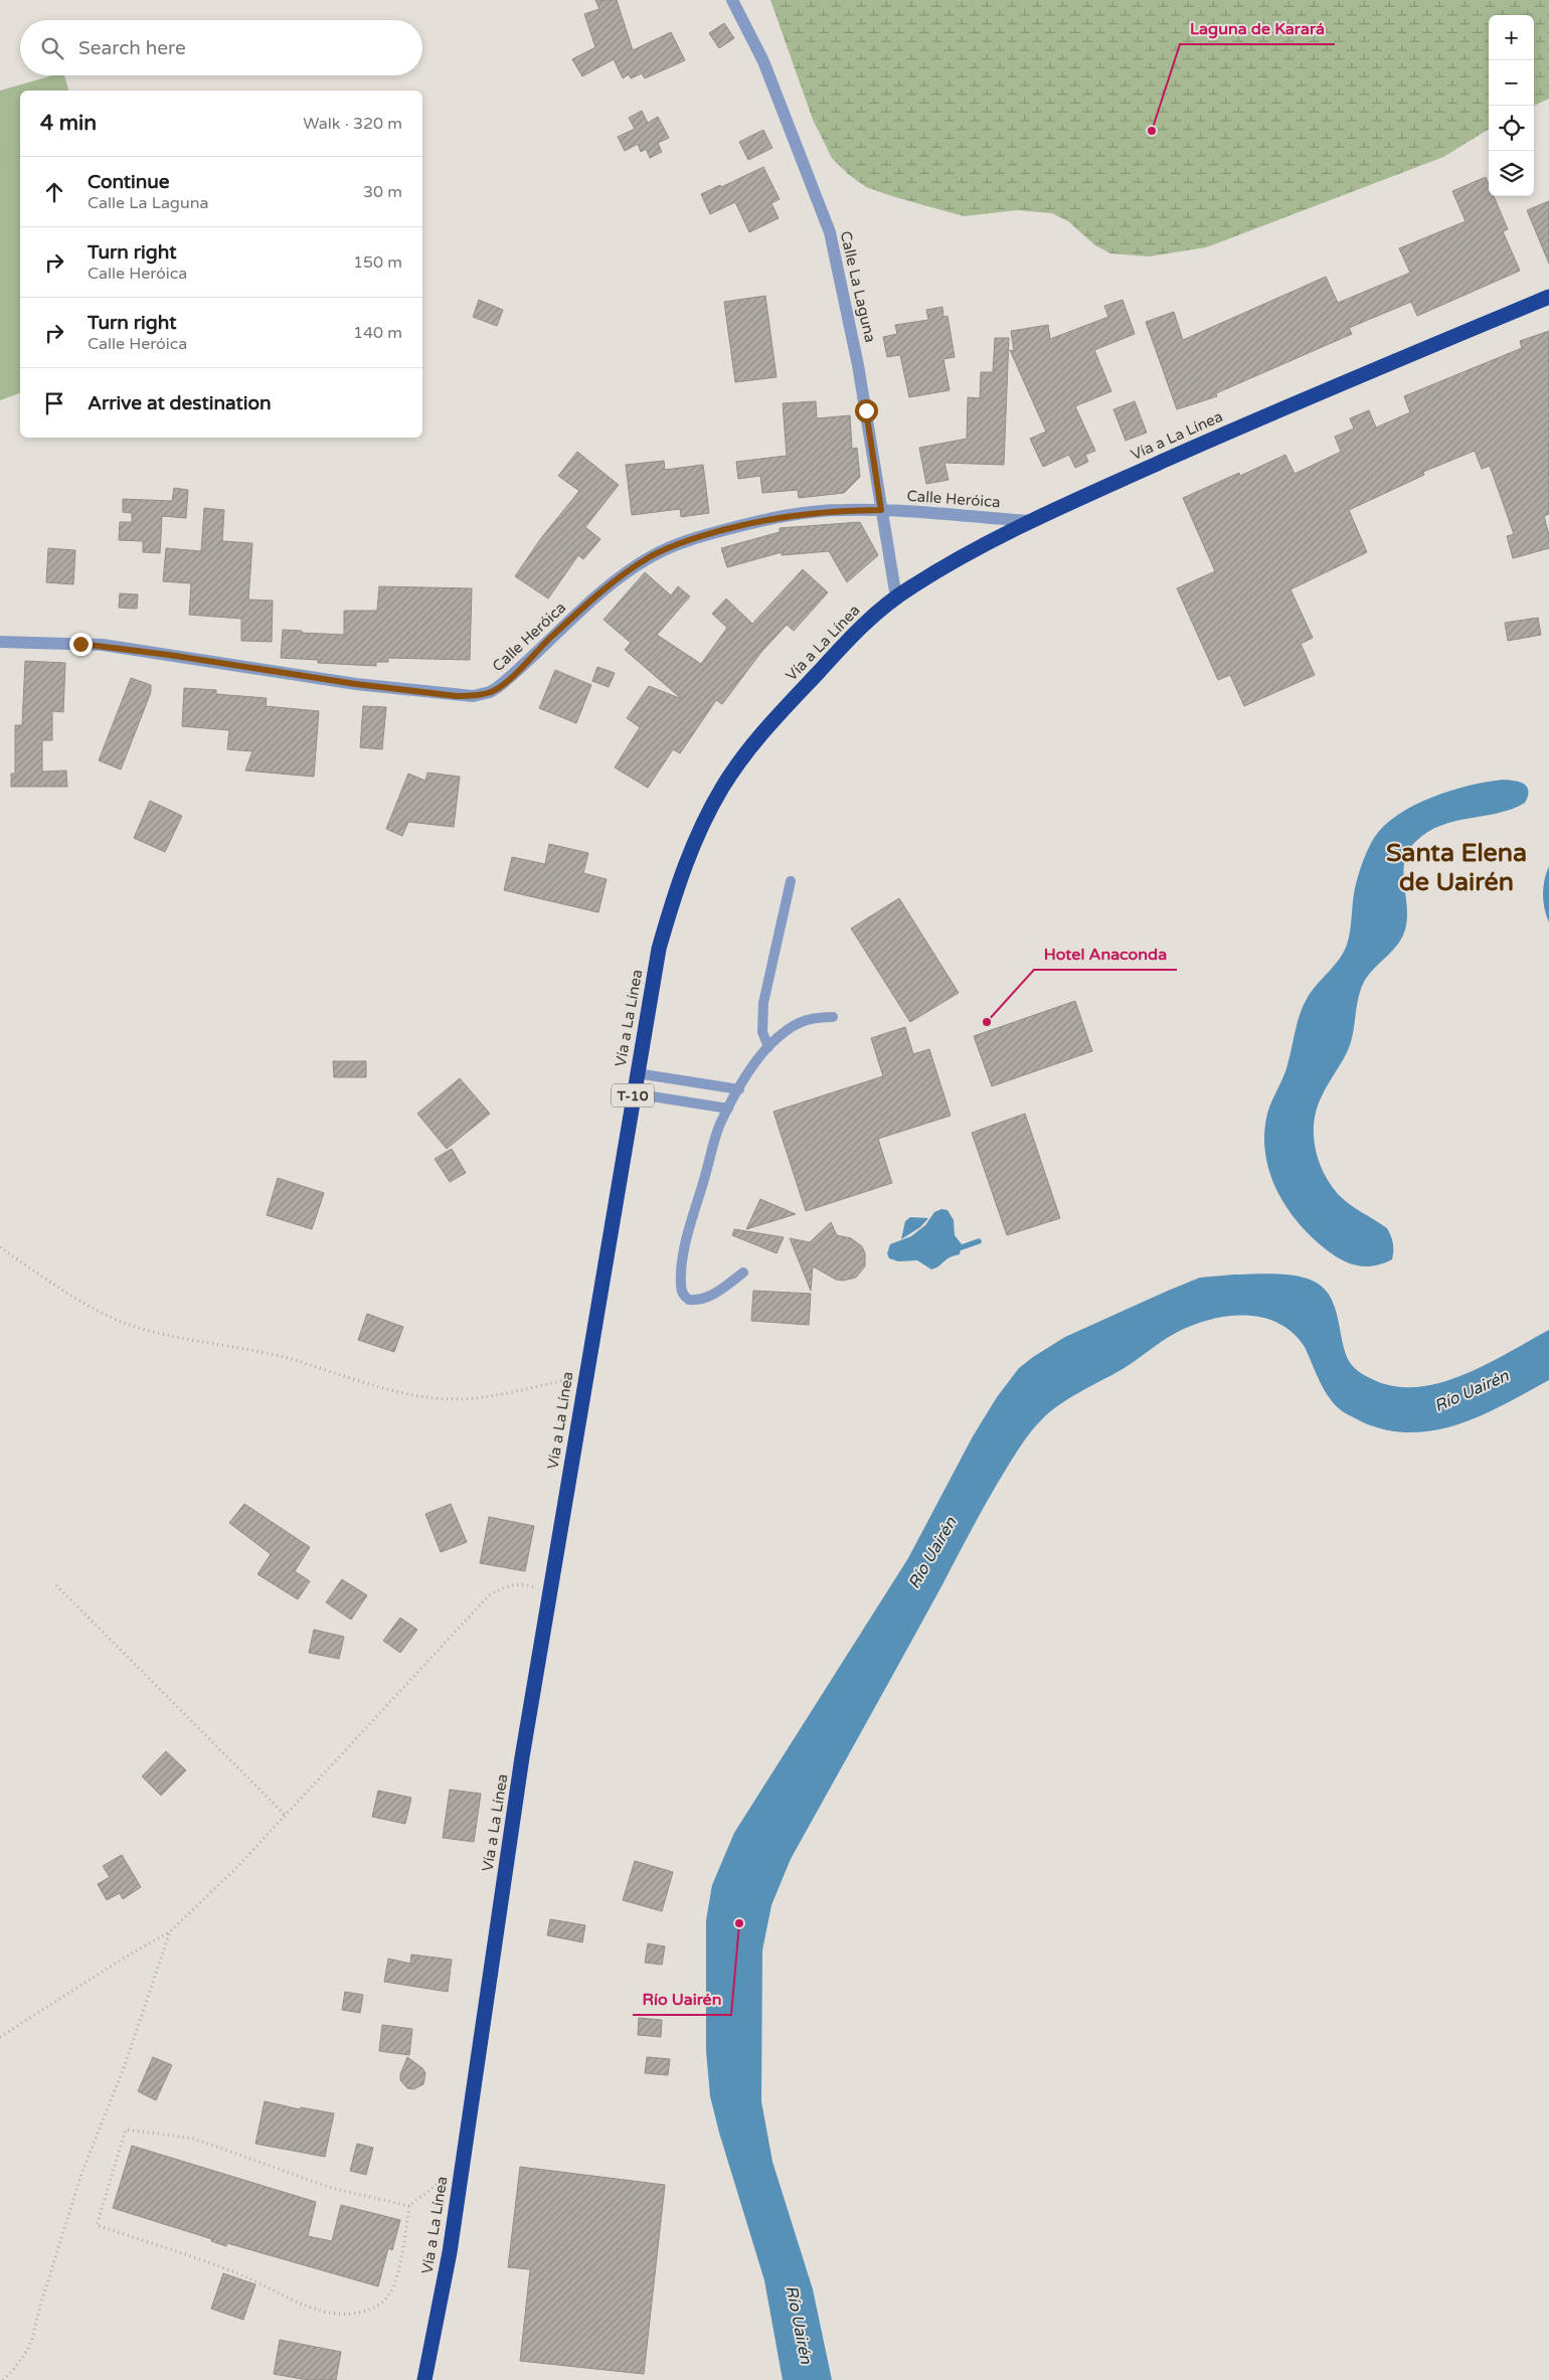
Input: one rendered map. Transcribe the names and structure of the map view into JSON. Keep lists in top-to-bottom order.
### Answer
{
  "streets": {
    "highway": ["Vía a La Línea", "T-10"],
    "street": ["Calle La Laguna", "Calle Heróica"]
  },
  "crossings": [
    ["Calle La Laguna", "Vía a La Línea"],
    ["Calle La Laguna", "Calle Heróica"],
    ["Vía a La Línea", "Calle Heróica"]
  ],
  "districts": ["Santa Elena de Uairén"],
  "water": ["Río Uairén"],
  "places": ["Laguna de Karará", "Hotel Anaconda", "Río Uairén"],
  "page": {
    "map_buttons": ["+", "−"],
    "search": "Search here",
    "heading": ["4 min", "Walk · 320 m"],
    "list": [
      ["Continue", "Calle La Laguna", "30 m"],
      ["Turn right", "Calle Heróica", "150 m"],
      ["Turn right", "Calle Heróica", "140 m"],
      "Arrive at destination"
    ]
  }
}
